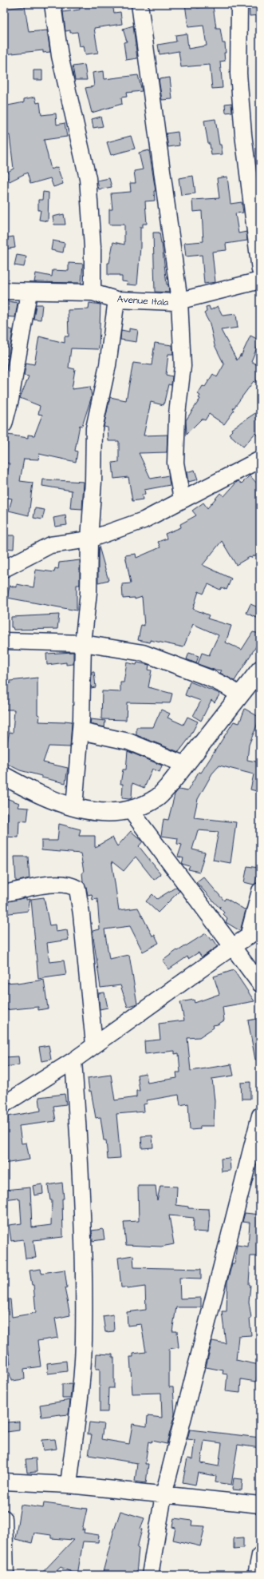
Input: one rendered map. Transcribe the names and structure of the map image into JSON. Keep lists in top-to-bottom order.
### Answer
{
  "streets": {
    "street": ["Avenue Itala"]
  }
}
